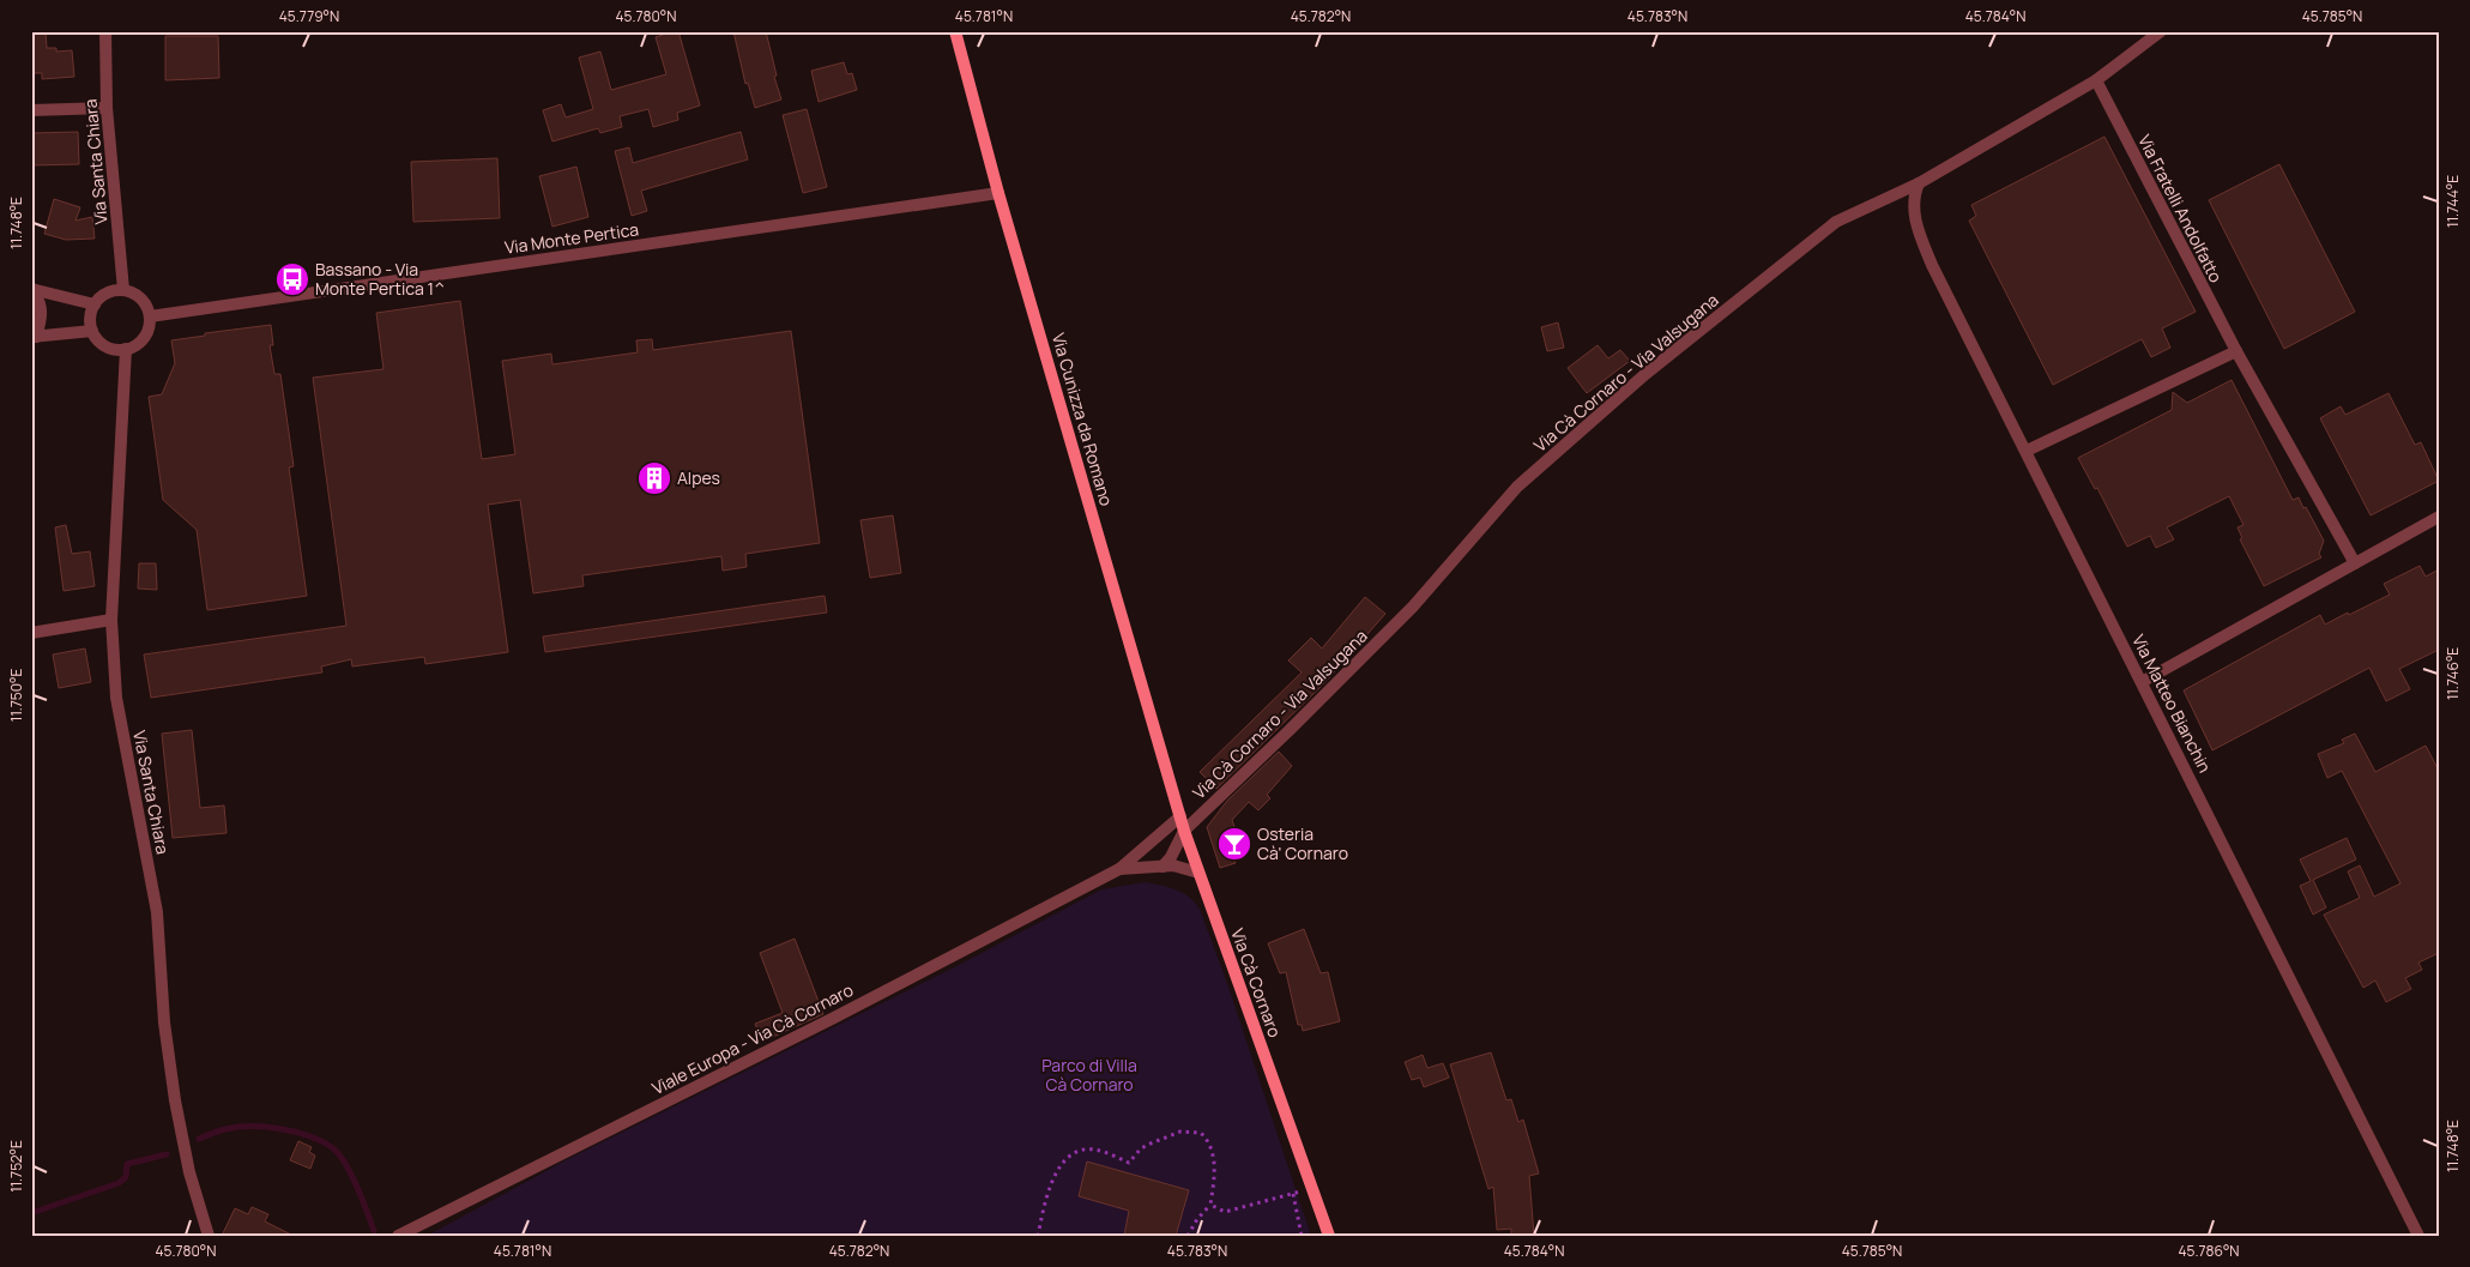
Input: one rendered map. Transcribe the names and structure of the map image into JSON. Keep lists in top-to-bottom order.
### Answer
{
  "streets": {
    "main road": ["Via Cunizza da Romano", "Via Cà Cornaro"],
    "street": [
      "Via Santa Chiara",
      "Via Fratelli Andolfatto",
      "Via Monte Pertica",
      "Via Cà Cornaro - Via Valsugana",
      "Via Matteo Bianchin",
      "Viale Europa - Via Cà Cornaro"
    ]
  },
  "crossings": [
    ["Via Santa Chiara", "Via Monte Pertica"],
    ["Via Fratelli Andolfatto", "Via Cà Cornaro - Via Valsugana"],
    ["Via Monte Pertica", "Via Cunizza da Romano"],
    ["Via Cà Cornaro - Via Valsugana", "Via Matteo Bianchin"],
    ["Via Cà Cornaro - Via Valsugana", "Via Cà Cornaro"],
    ["Via Cunizza da Romano", "Via Cà Cornaro"]
  ],
  "parks": ["Parco di Villa Cà Cornaro"],
  "places": {
    "bus stop": ["Bassano - Via Monte Pertica 1^"],
    "building": ["Alpes"],
    "bar": ["Osteria Cà' Cornaro"]
  },
  "coordinates": [
    "45.779°N",
    "45.780°N",
    "45.781°N",
    "45.782°N",
    "45.783°N",
    "45.784°N",
    "45.785°N",
    "11.744°E",
    "11.748°E",
    "11.746°E",
    "11.750°E",
    "11.752°E",
    "45.786°N"
  ]
}
